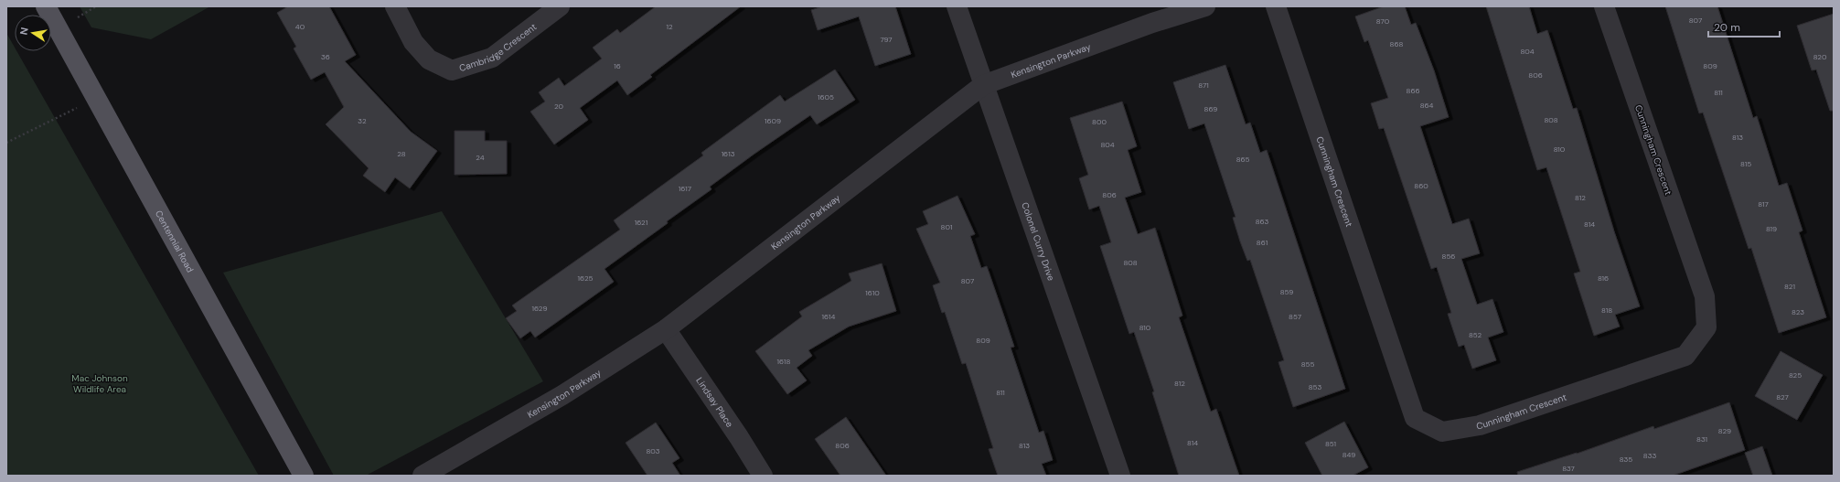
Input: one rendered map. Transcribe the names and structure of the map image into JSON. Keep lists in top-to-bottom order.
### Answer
{
  "streets": {
    "main road": ["Centennial Road"],
    "street": [
      "Cambridge Crescent",
      "Kensington Parkway",
      "Cunningham Crescent",
      "Colonel Curry Drive",
      "Lindsay Place"
    ]
  },
  "crossings": [
    ["Kensington Parkway", "Colonel Curry Drive"],
    ["Kensington Parkway", "Lindsay Place"]
  ],
  "parks": ["Mac Johnson Wildlife Area"],
  "house_numbers": [
    "807",
    "870",
    "40",
    "12",
    "797",
    "868",
    "804",
    "36",
    "820",
    "16",
    "809",
    "806",
    "871",
    "866",
    "811",
    "1605",
    "864",
    "20",
    "869",
    "808",
    "32",
    "1609",
    "800",
    "813",
    "804",
    "810",
    "28",
    "1613",
    "24",
    "865",
    "815",
    "860",
    "1617",
    "806",
    "812",
    "817",
    "863",
    "1621",
    "814",
    "801",
    "819",
    "861",
    "856",
    "808",
    "1625",
    "816",
    "807",
    "821",
    "859",
    "1610",
    "1629",
    "818",
    "823",
    "1614",
    "857",
    "810",
    "852",
    "809",
    "1618",
    "855",
    "825",
    "812",
    "853",
    "811",
    "827",
    "829",
    "831",
    "814",
    "851",
    "806",
    "813",
    "803",
    "849",
    "833",
    "835",
    "837"
  ],
  "scale_bar": "20 m",
  "north": "left"
}
